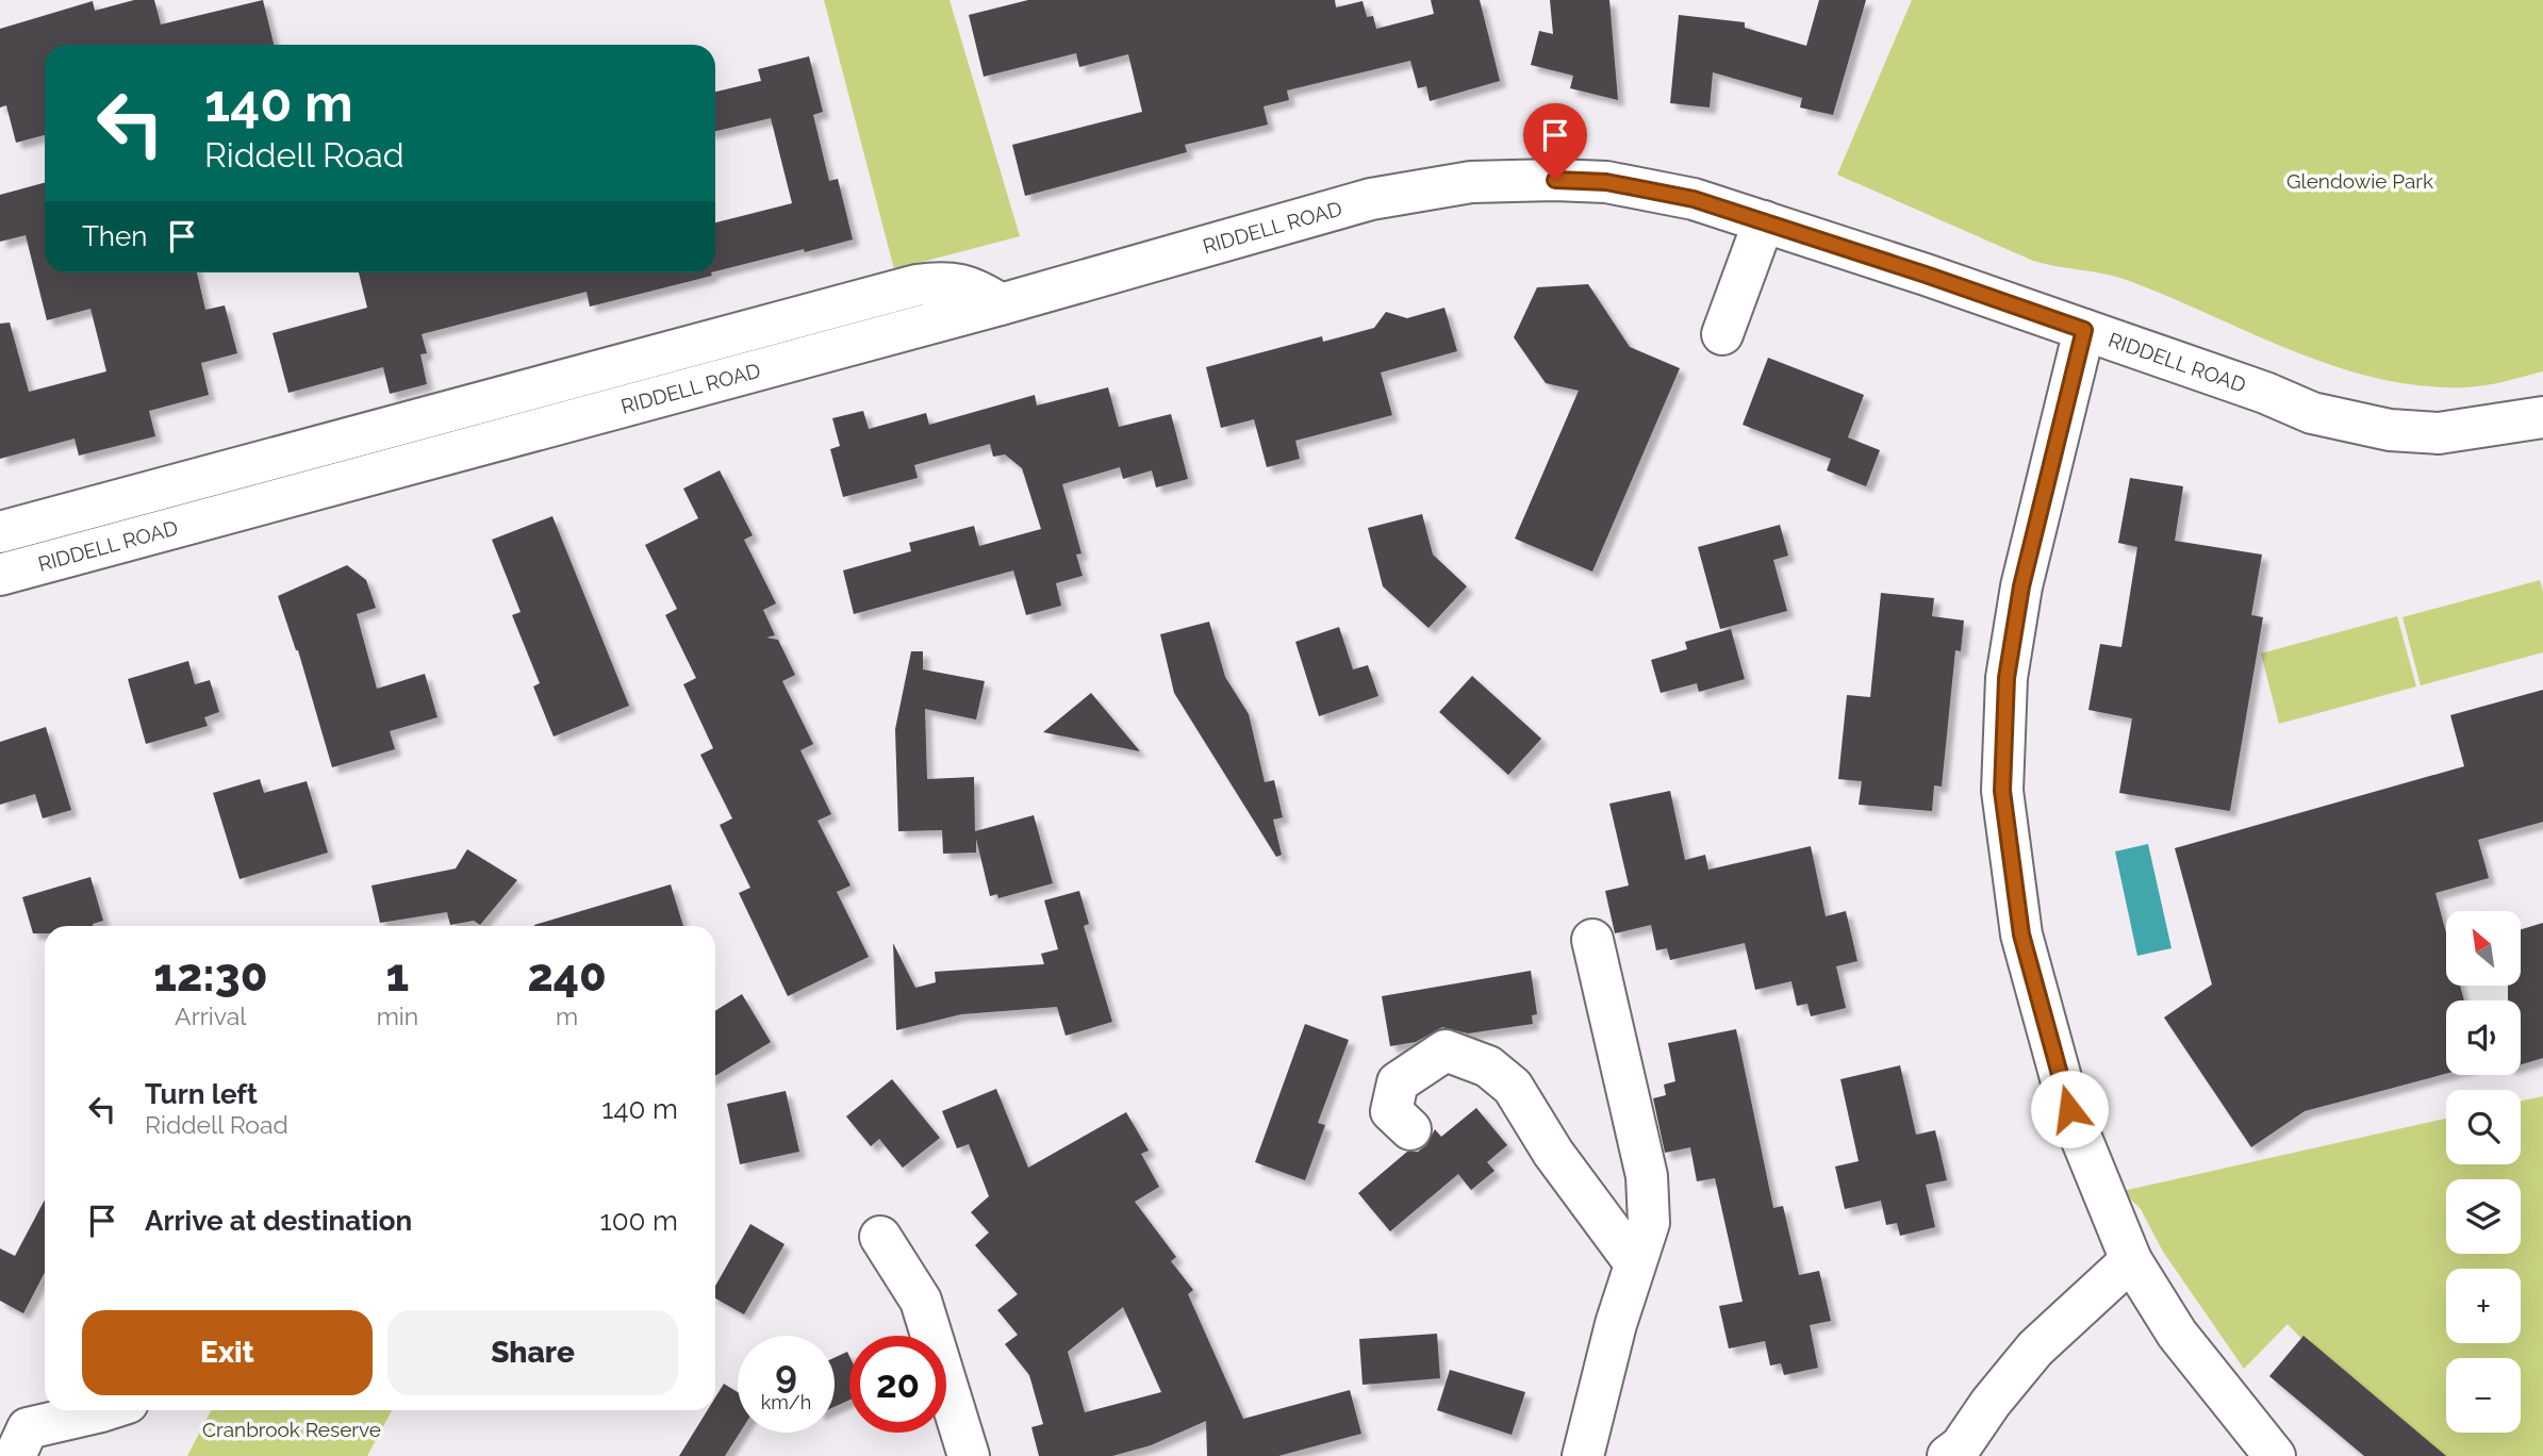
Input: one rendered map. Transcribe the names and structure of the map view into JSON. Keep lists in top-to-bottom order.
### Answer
{
  "streets": {
    "street": ["RIDDELL ROAD"]
  },
  "parks": ["Glendowie Park", "Cranbrook Reserve"],
  "north": "top left",
  "page": {
    "turn": ["140 m", "Riddell Road"],
    "then": "Then",
    "map_buttons": ["+", "−"],
    "eta": [
      "12:30",
      "Arrival",
      "1",
      "min",
      "240",
      "m"
    ],
    "list": [
      {
        "name": "Turn left",
        "note": "Riddell Road",
        "value": "140 m"
      },
      {
        "name": "Arrive at destination",
        "value": "100 m"
      }
    ],
    "buttons": ["Exit", "Share"],
    "speed": "9 km/h",
    "limit": "20"
  }
}
